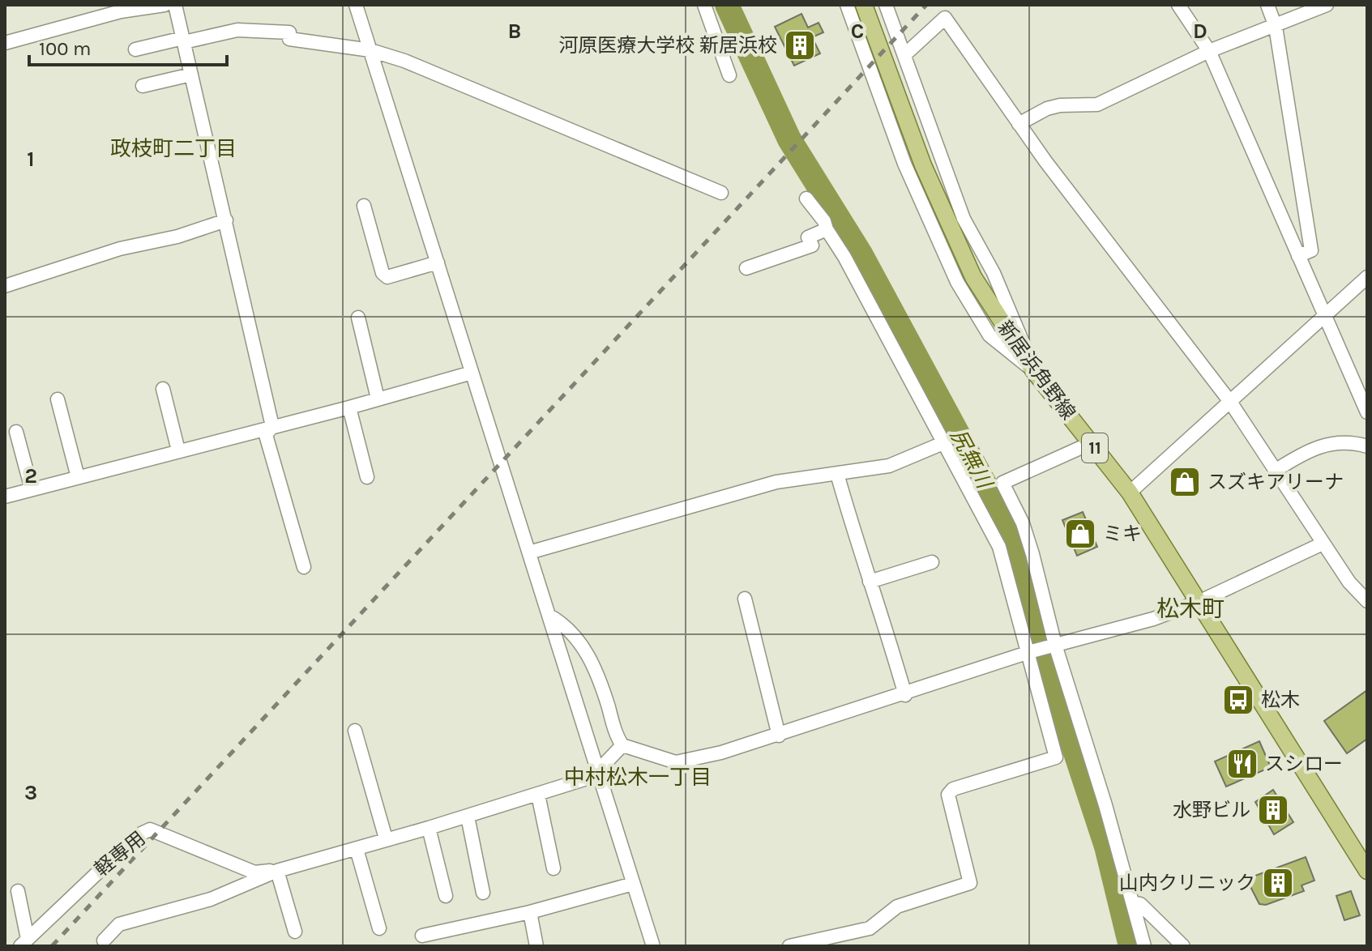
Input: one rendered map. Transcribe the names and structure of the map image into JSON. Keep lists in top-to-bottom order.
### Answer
{
  "streets": {
    "main road": ["新居浜角野線", "11"],
    "street": ["軽専用"]
  },
  "districts": ["政枝町二丁目", "松木町", "中村松木一丁目"],
  "water": ["尻無川"],
  "places": {
    "building": ["河原医療大学校 新居浜校", "水野ビル", "山内クリニック"],
    "shop": ["スズキアリーナ", "ミキ"],
    "bus stop": ["松木"],
    "restaurant": ["スシロー"]
  },
  "scale_bar": "100 m",
  "grid": {
    "columns": ["B", "C", "D"],
    "rows": ["1", "2", "3"]
  }
}
